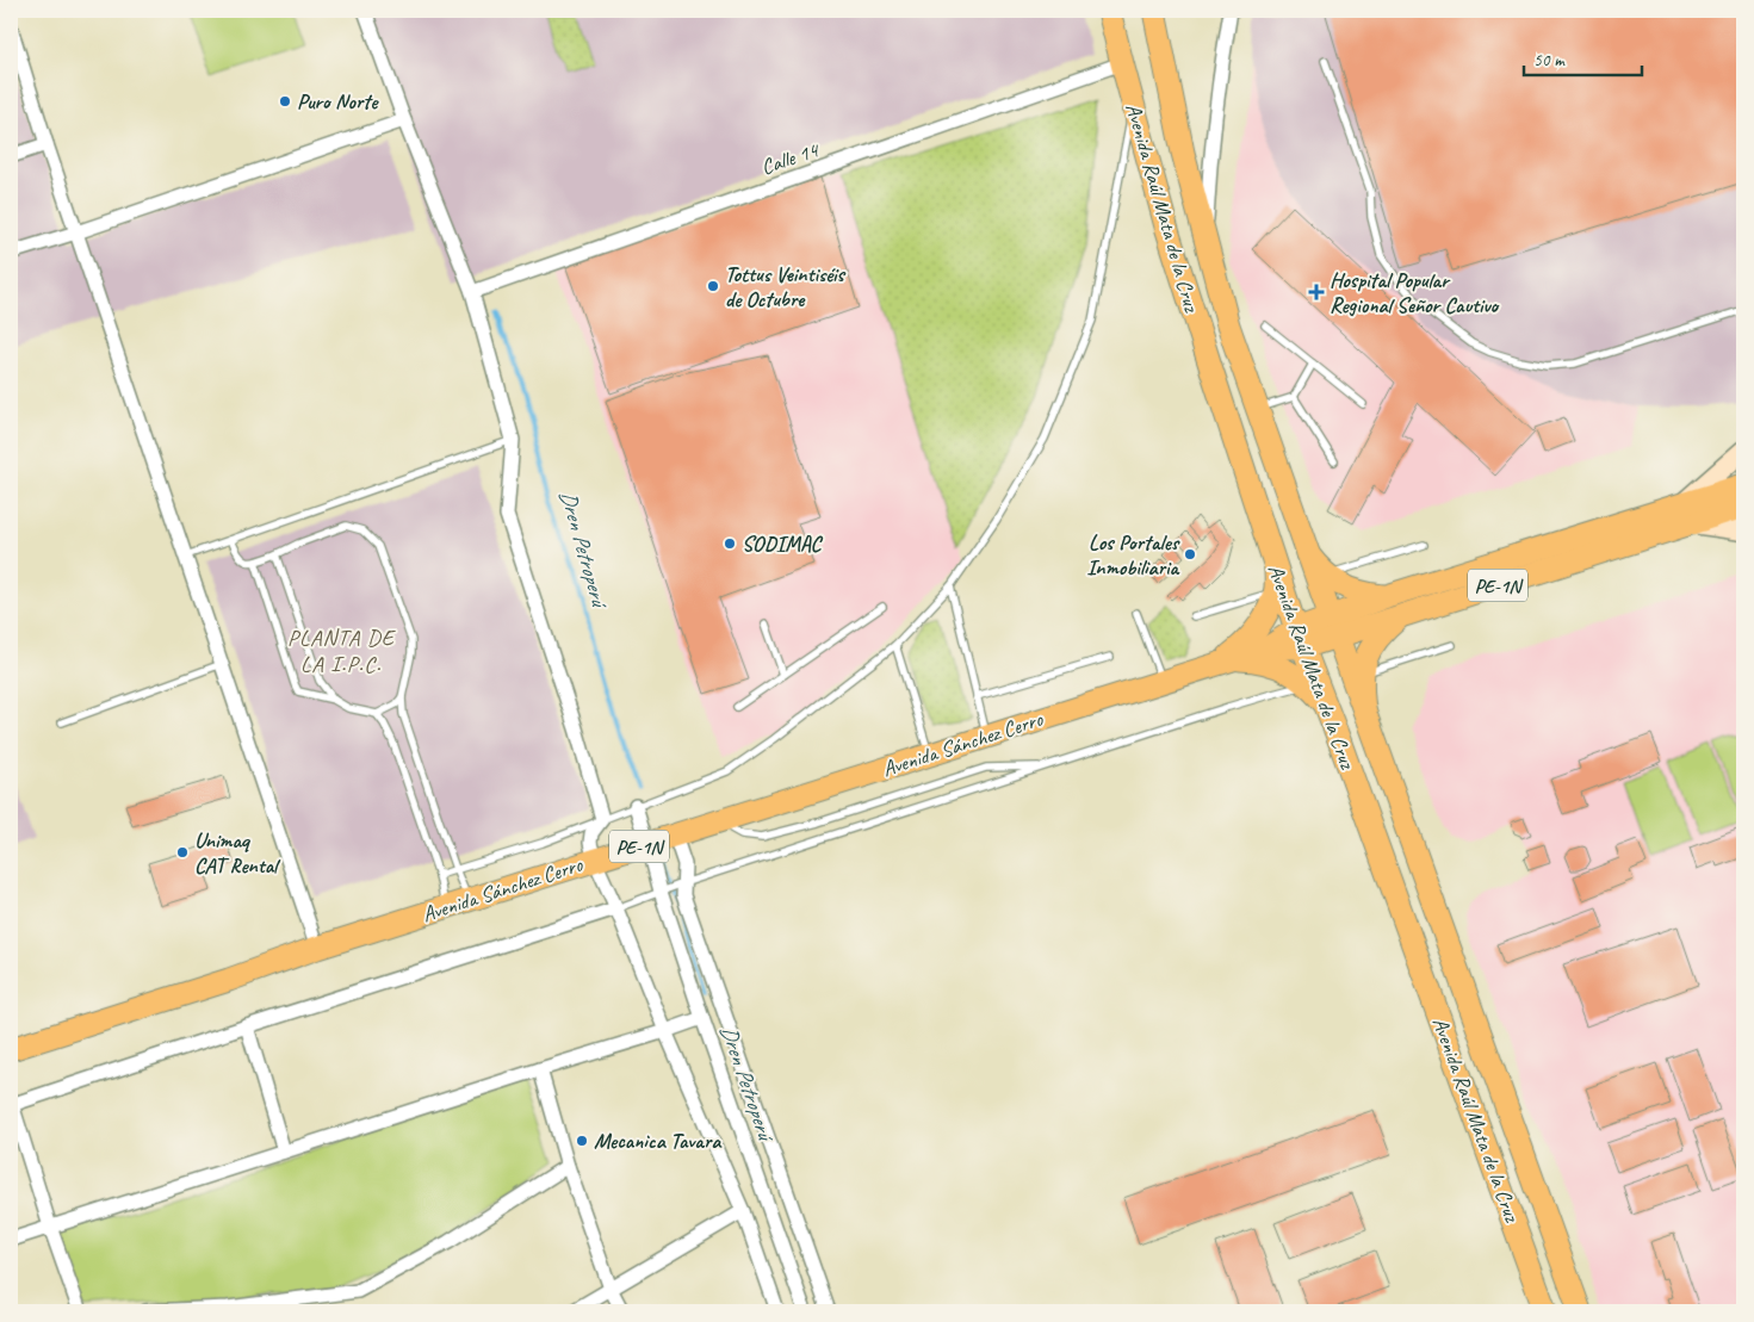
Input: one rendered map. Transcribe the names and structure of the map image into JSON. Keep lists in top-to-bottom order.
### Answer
{
  "streets": {
    "main road": ["Avenida Raúl Mata de la Cruz", "PE-1N", "Avenida Sánchez Cerro"],
    "street": ["Calle 14"]
  },
  "crossings": [
    ["Calle 14", "Avenida Raúl Mata de la Cruz"],
    ["Avenida Raúl Mata de la Cruz", "Avenida Sánchez Cerro"]
  ],
  "districts": ["PLANTA DE LA I.P.C."],
  "water": ["Dren Petroperú"],
  "places": {
    "other": [
      "Puro Norte",
      "Tottus Veintiséis de Octubre",
      "SODIMAC",
      "Los Portales Inmobiliaria",
      "Unimaq CAT Rental",
      "Mecanica Tavara"
    ],
    "health": ["Hospital Popular Regional Señor Cautivo"]
  },
  "scale_bar": "50 m"
}
